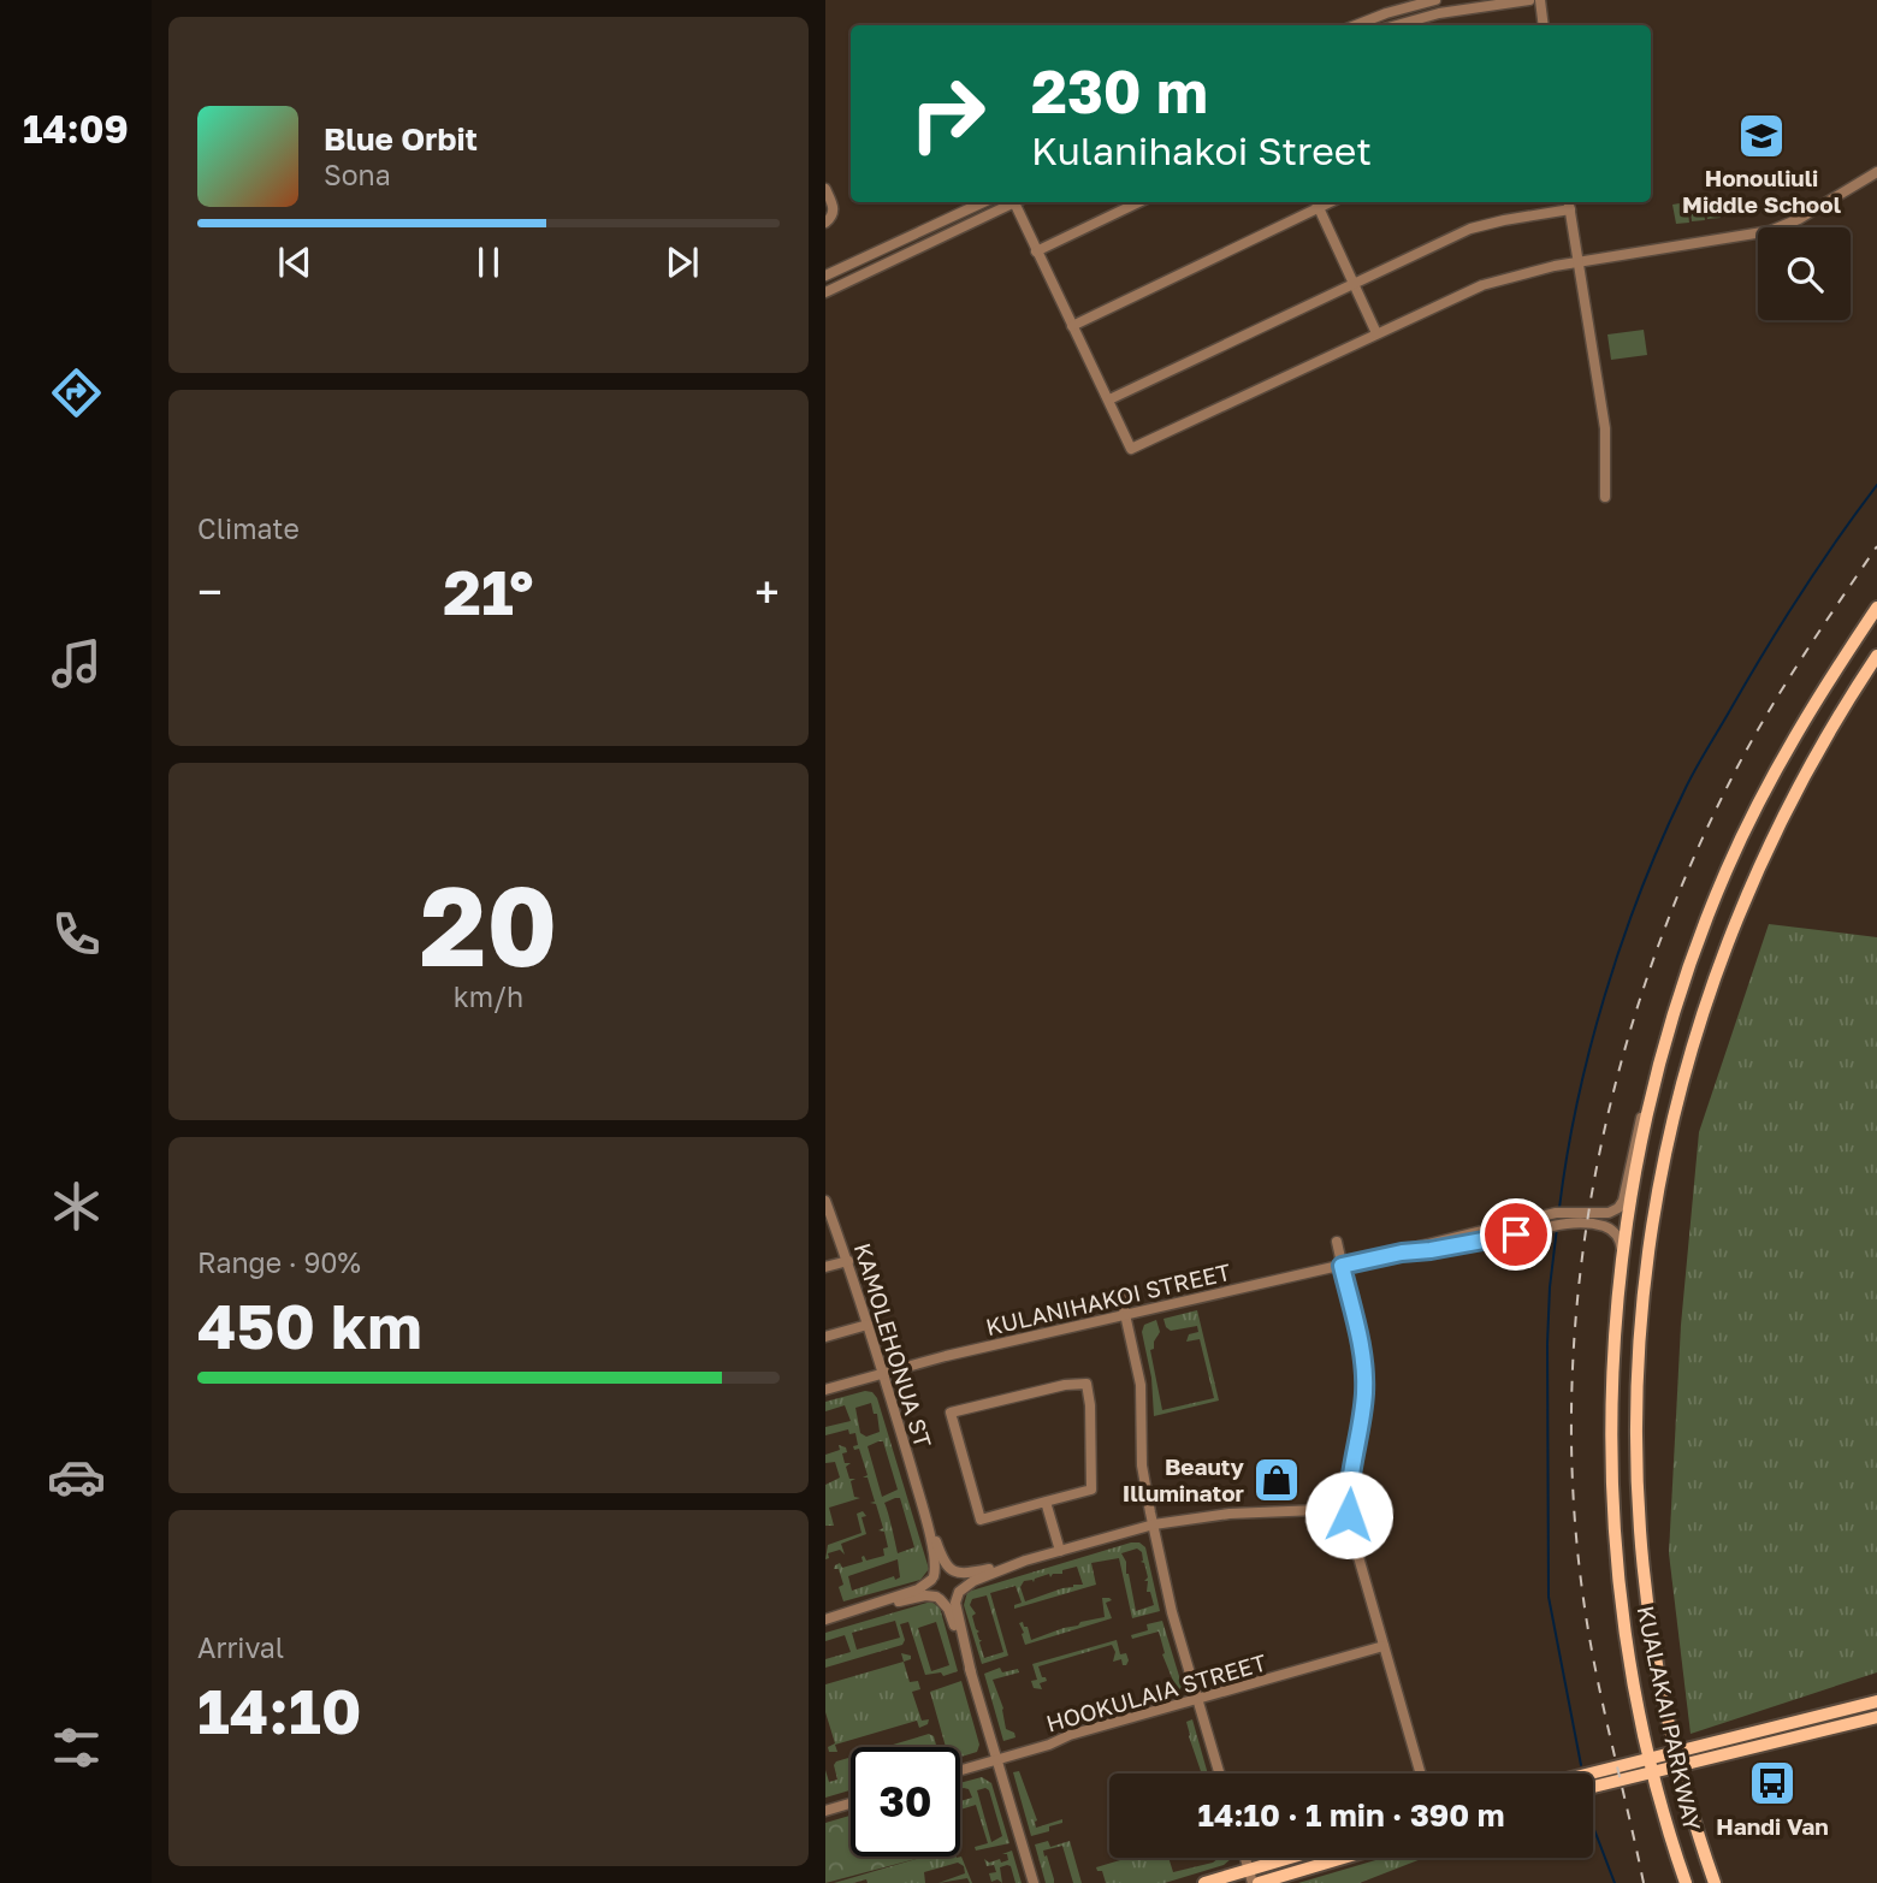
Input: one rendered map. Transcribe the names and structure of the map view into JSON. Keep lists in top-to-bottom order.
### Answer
{
  "streets": {
    "main road": ["KUALAKAI PARKWAY"],
    "street": ["KULANIHAKOI STREET", "KAMOLEHONUA ST", "HOOKULAIA STREET"]
  },
  "crossings": [
    ["KULANIHAKOI STREET", "KAMOLEHONUA ST"],
    ["KULANIHAKOI STREET", "KUALAKAI PARKWAY"]
  ],
  "places": {
    "school or university": ["Honouliuli Middle School"],
    "shop": ["Beauty Illuminator"],
    "bus stop": ["Handi Van"]
  },
  "page": {
    "tabs": "14:09",
    "turn": ["230 m", "Kulanihakoi Street"],
    "song": ["Blue Orbit", "Sona"],
    "tile": [
      "Climate",
      ["20", "km/h"],
      ["Range · 90%", "450 km"],
      ["Arrival", "14:10"]
    ],
    "heat": ["−", "21°", "+"],
    "limit": "30",
    "trip": "14:10 · 1 min · 390 m"
  }
}
